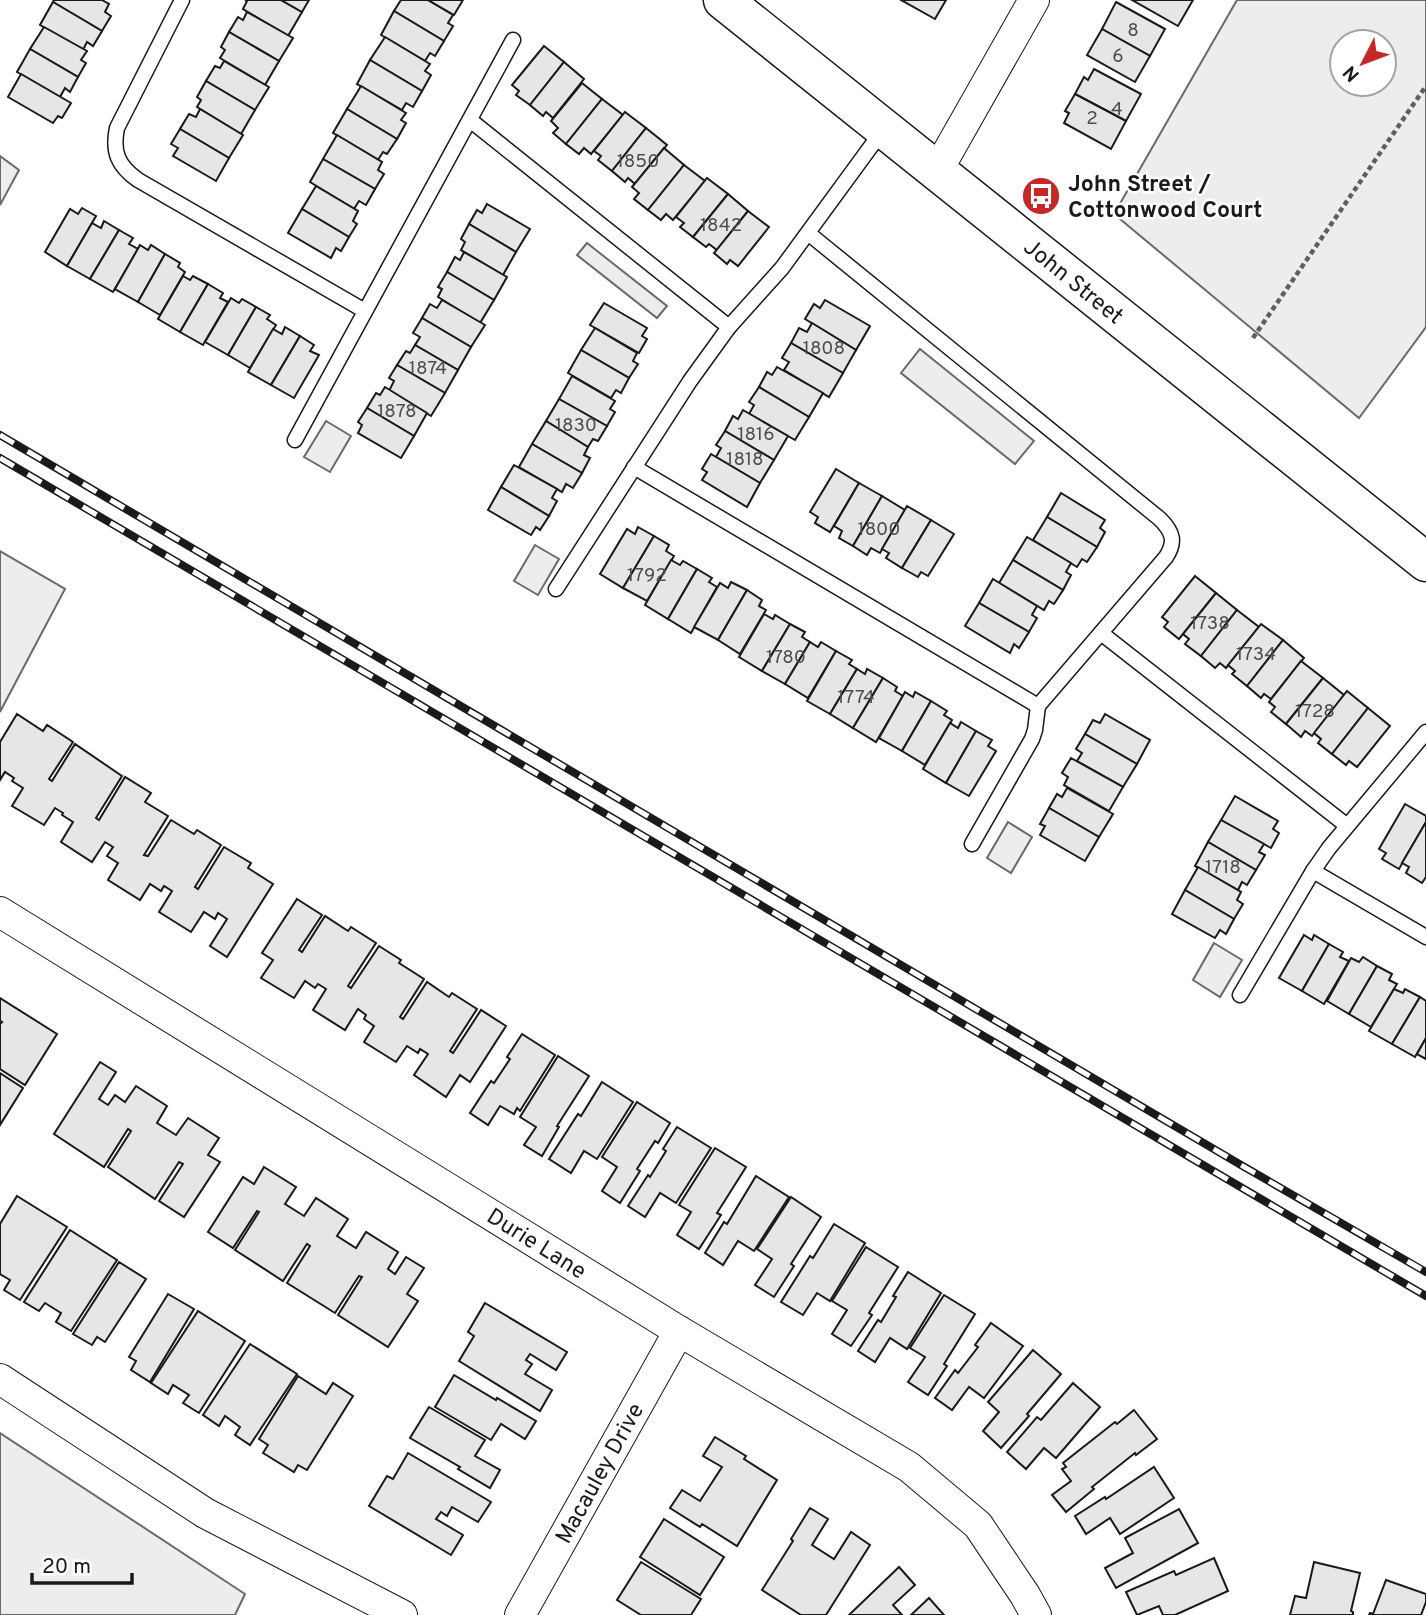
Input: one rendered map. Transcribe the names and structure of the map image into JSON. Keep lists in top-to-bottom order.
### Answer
{
  "streets": {
    "main road": ["John Street"],
    "street": ["Durie Lane", "Macauley Drive"]
  },
  "crossings": [
    ["Durie Lane", "Macauley Drive"]
  ],
  "places": {
    "bus stop": ["John Street / Cottonwood Court"]
  },
  "house_numbers": [
    "8",
    "6",
    "4",
    "2",
    "1850",
    "1842",
    "1808",
    "1874",
    "1878",
    "1830",
    "1816",
    "1818",
    "1800",
    "1792",
    "1738",
    "1734",
    "1780",
    "1774",
    "1728",
    "1718"
  ],
  "scale_bar": "20 m",
  "north": "bottom left"
}
